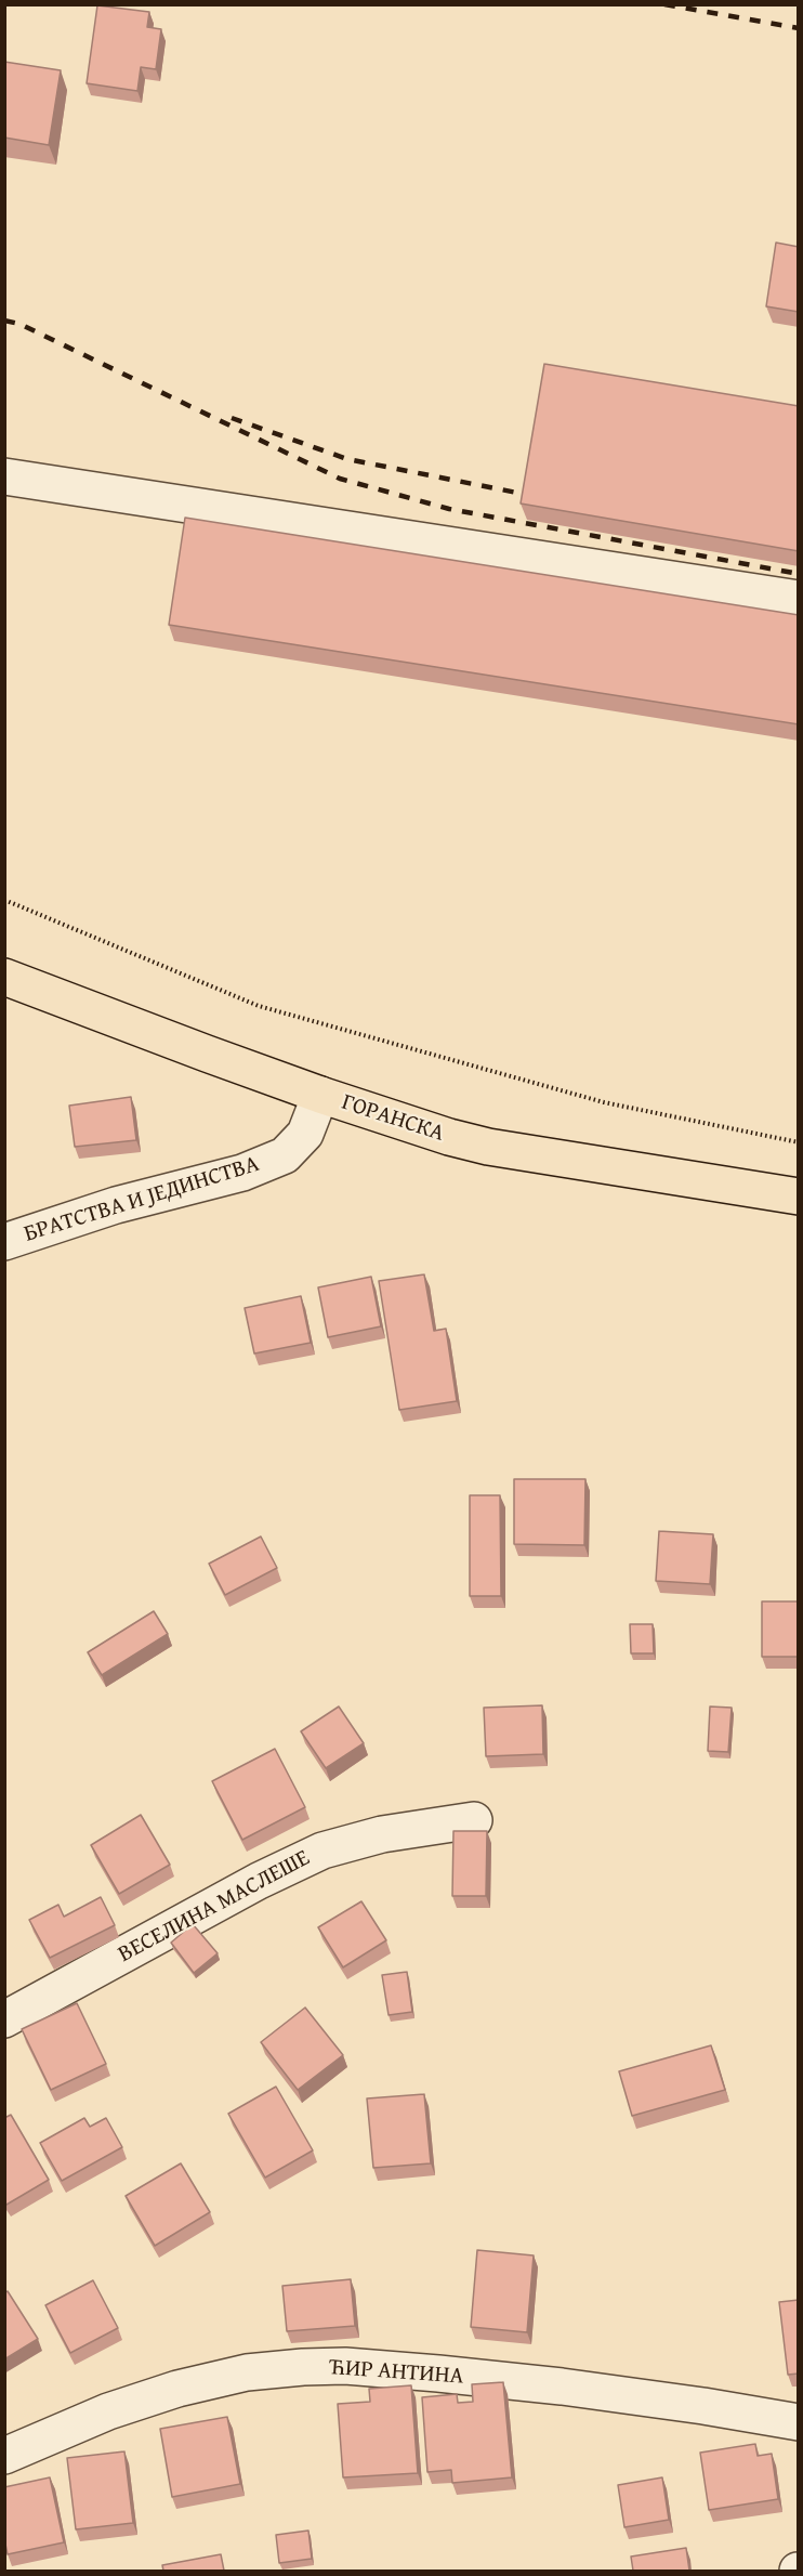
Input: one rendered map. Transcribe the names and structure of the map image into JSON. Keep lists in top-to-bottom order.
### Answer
{
  "streets": {
    "main road": ["ГОРАНСКА"],
    "street": ["БРАТСТВА И ЈЕДИНСТВА", "ВЕСЕЛИНА МАСЛЕШЕ", "ЋИР АНТИНА"]
  },
  "crossings": [
    ["ГОРАНСКА", "БРАТСТВА И ЈЕДИНСТВА"]
  ]
}
